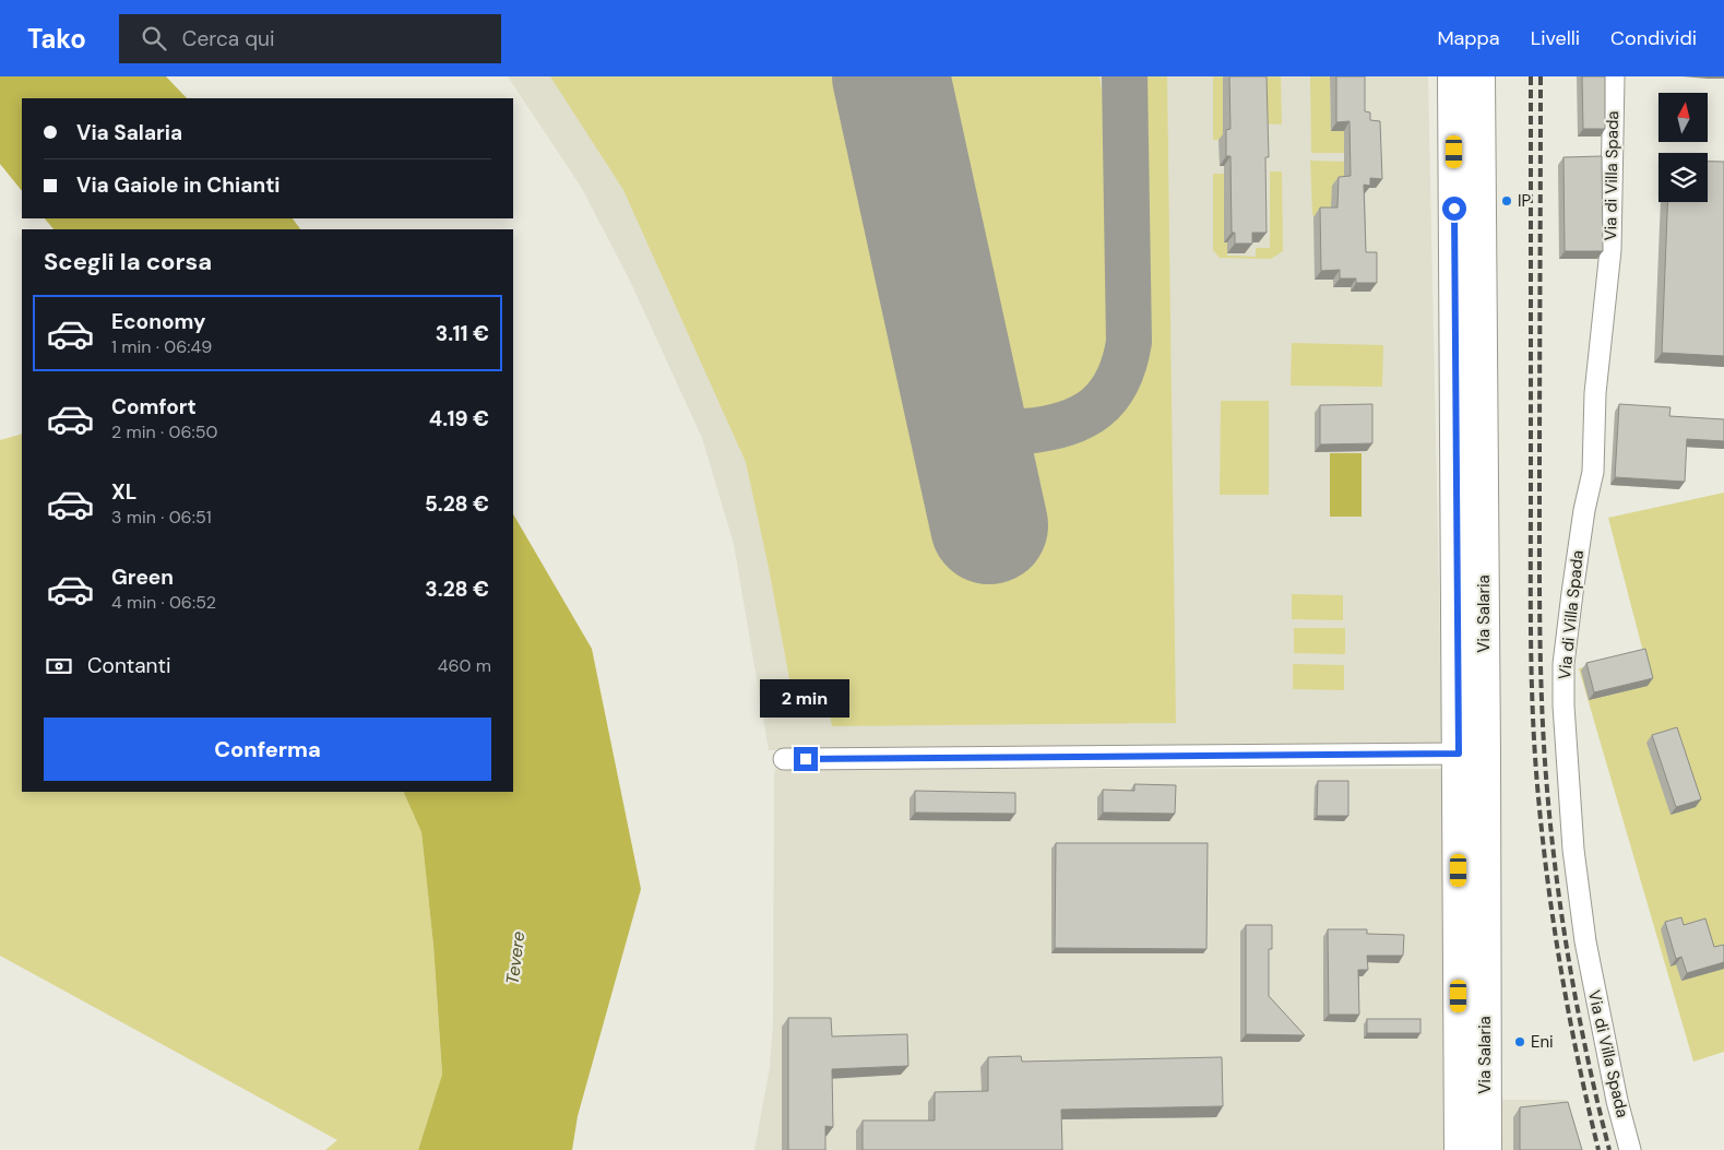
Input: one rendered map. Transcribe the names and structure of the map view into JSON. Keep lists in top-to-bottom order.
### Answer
{
  "streets": {
    "main road": ["Via Salaria"],
    "street": ["Via di Villa Spada"]
  },
  "water": ["Tevere"],
  "places": ["IP", "Eni"],
  "north": "top",
  "page": {
    "header": "Tako",
    "search": "Cerca qui",
    "nav": ["Mappa", "Livelli", "Condividi"],
    "banner": ["Via Salaria", "Via Gaiole in Chianti"],
    "heading": "Scegli la corsa",
    "list": [
      {
        "name": "Economy",
        "note": "1 min · 06:49",
        "value": "3.11 €"
      },
      {
        "name": "Comfort",
        "note": "2 min · 06:50",
        "value": "4.19 €"
      },
      {
        "name": "XL",
        "note": "3 min · 06:51",
        "value": "5.28 €"
      },
      {
        "name": "Green",
        "note": "4 min · 06:52",
        "value": "3.28 €"
      }
    ],
    "pay": ["Contanti", "460 m"],
    "bubble": "2 min",
    "buttons": "Conferma"
  }
}
